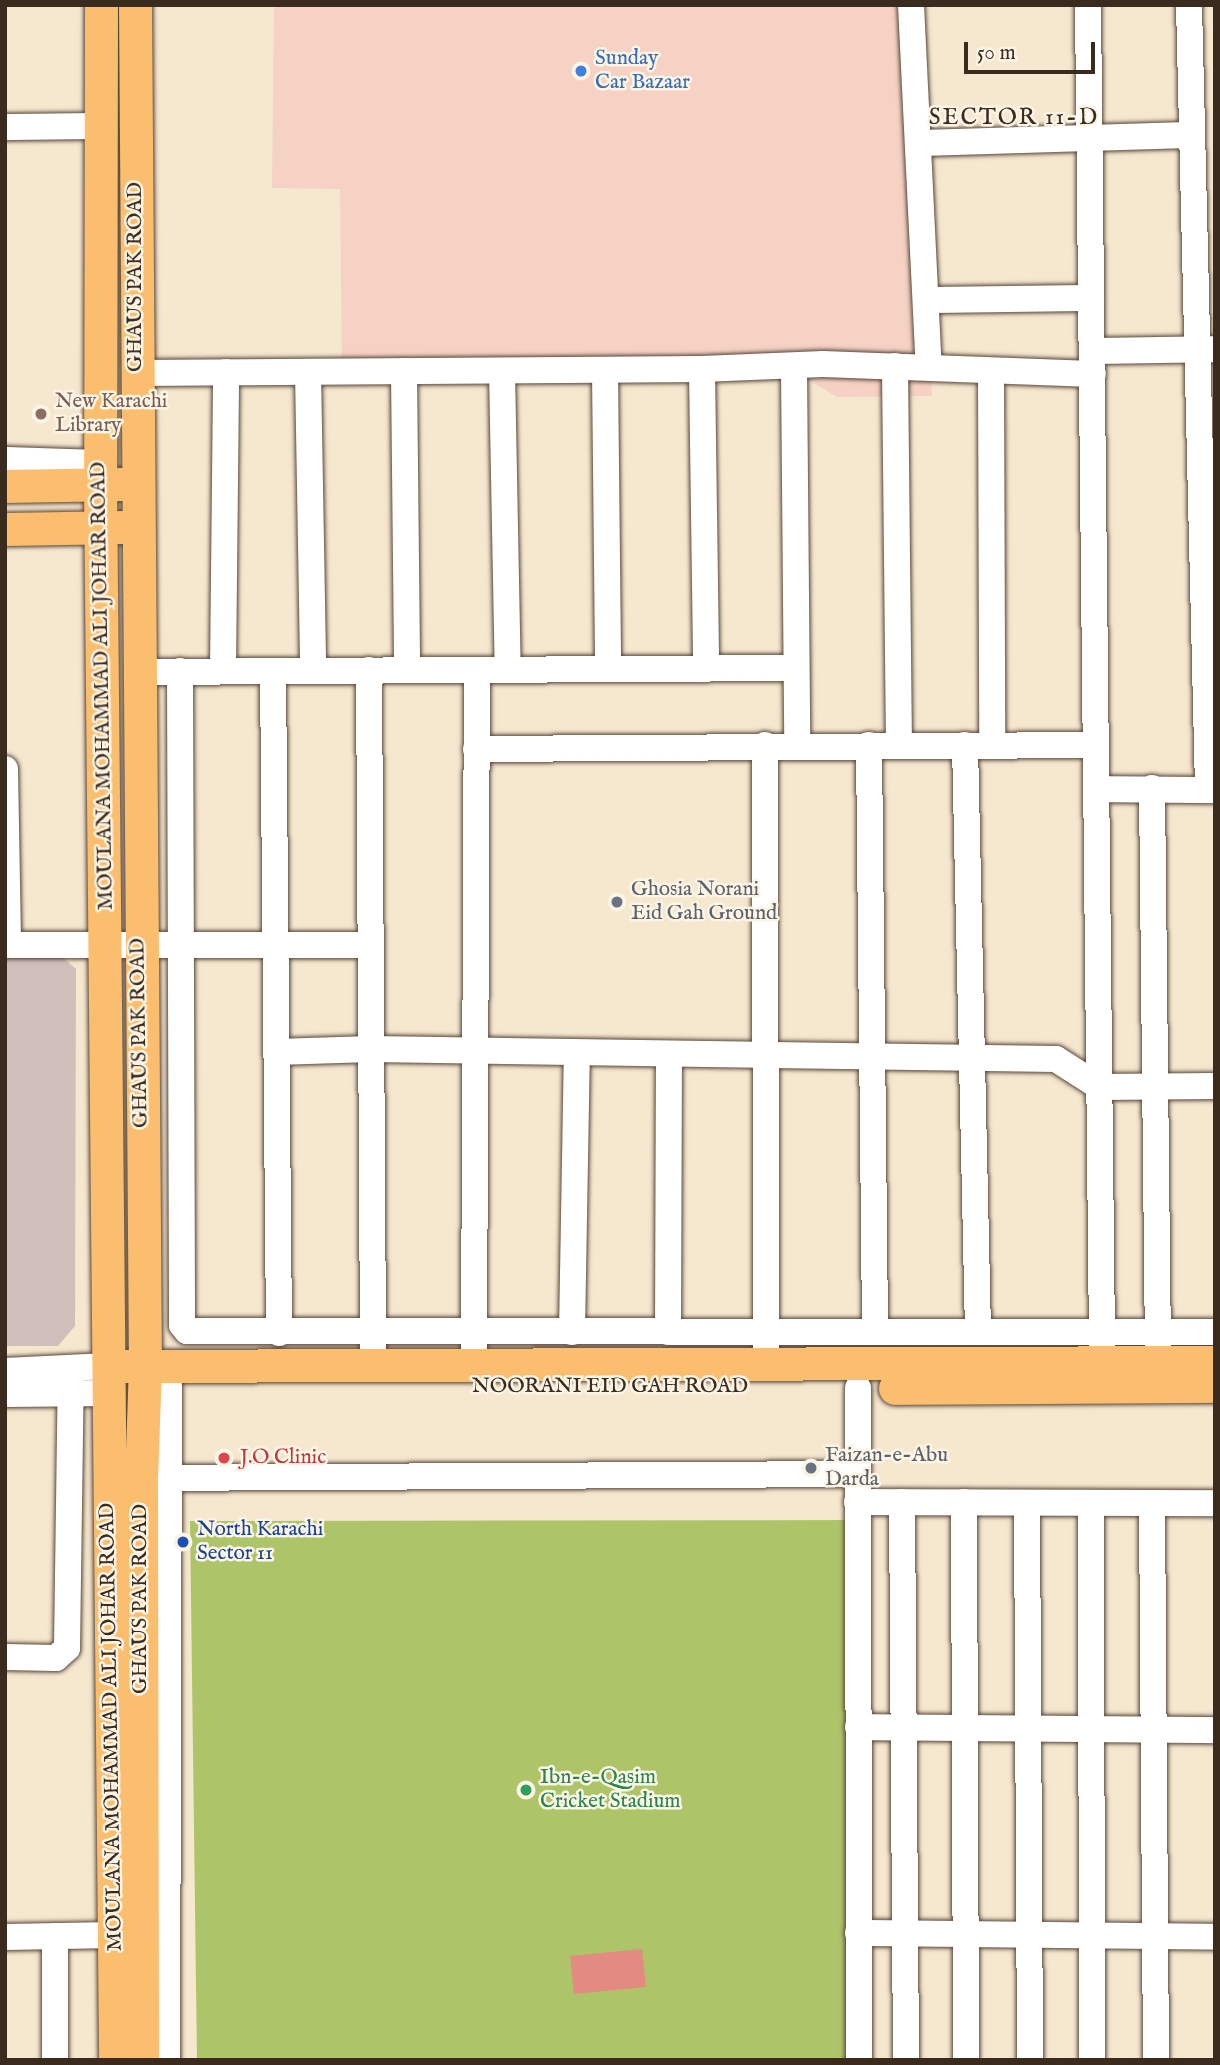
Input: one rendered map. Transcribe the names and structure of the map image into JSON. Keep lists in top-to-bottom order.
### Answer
{
  "streets": {
    "main road": ["GHAUS PAK ROAD", "MOULANA MOHAMMAD ALI JOHAR ROAD", "NOORANI EID GAH ROAD"]
  },
  "crossings": [
    ["GHAUS PAK ROAD", "NOORANI EID GAH ROAD"],
    ["MOULANA MOHAMMAD ALI JOHAR ROAD", "NOORANI EID GAH ROAD"]
  ],
  "districts": ["SECTOR 11-D"],
  "places": [
    "Sunday Car Bazaar",
    "New Karachi Library",
    "Ghosia Norani Eid Gah Ground",
    "J.O Clinic",
    "Faizan-e-Abu Darda",
    "North Karachi Sector 11",
    "Ibn-e-Qasim Cricket Stadium"
  ],
  "scale_bar": "50 m"
}
